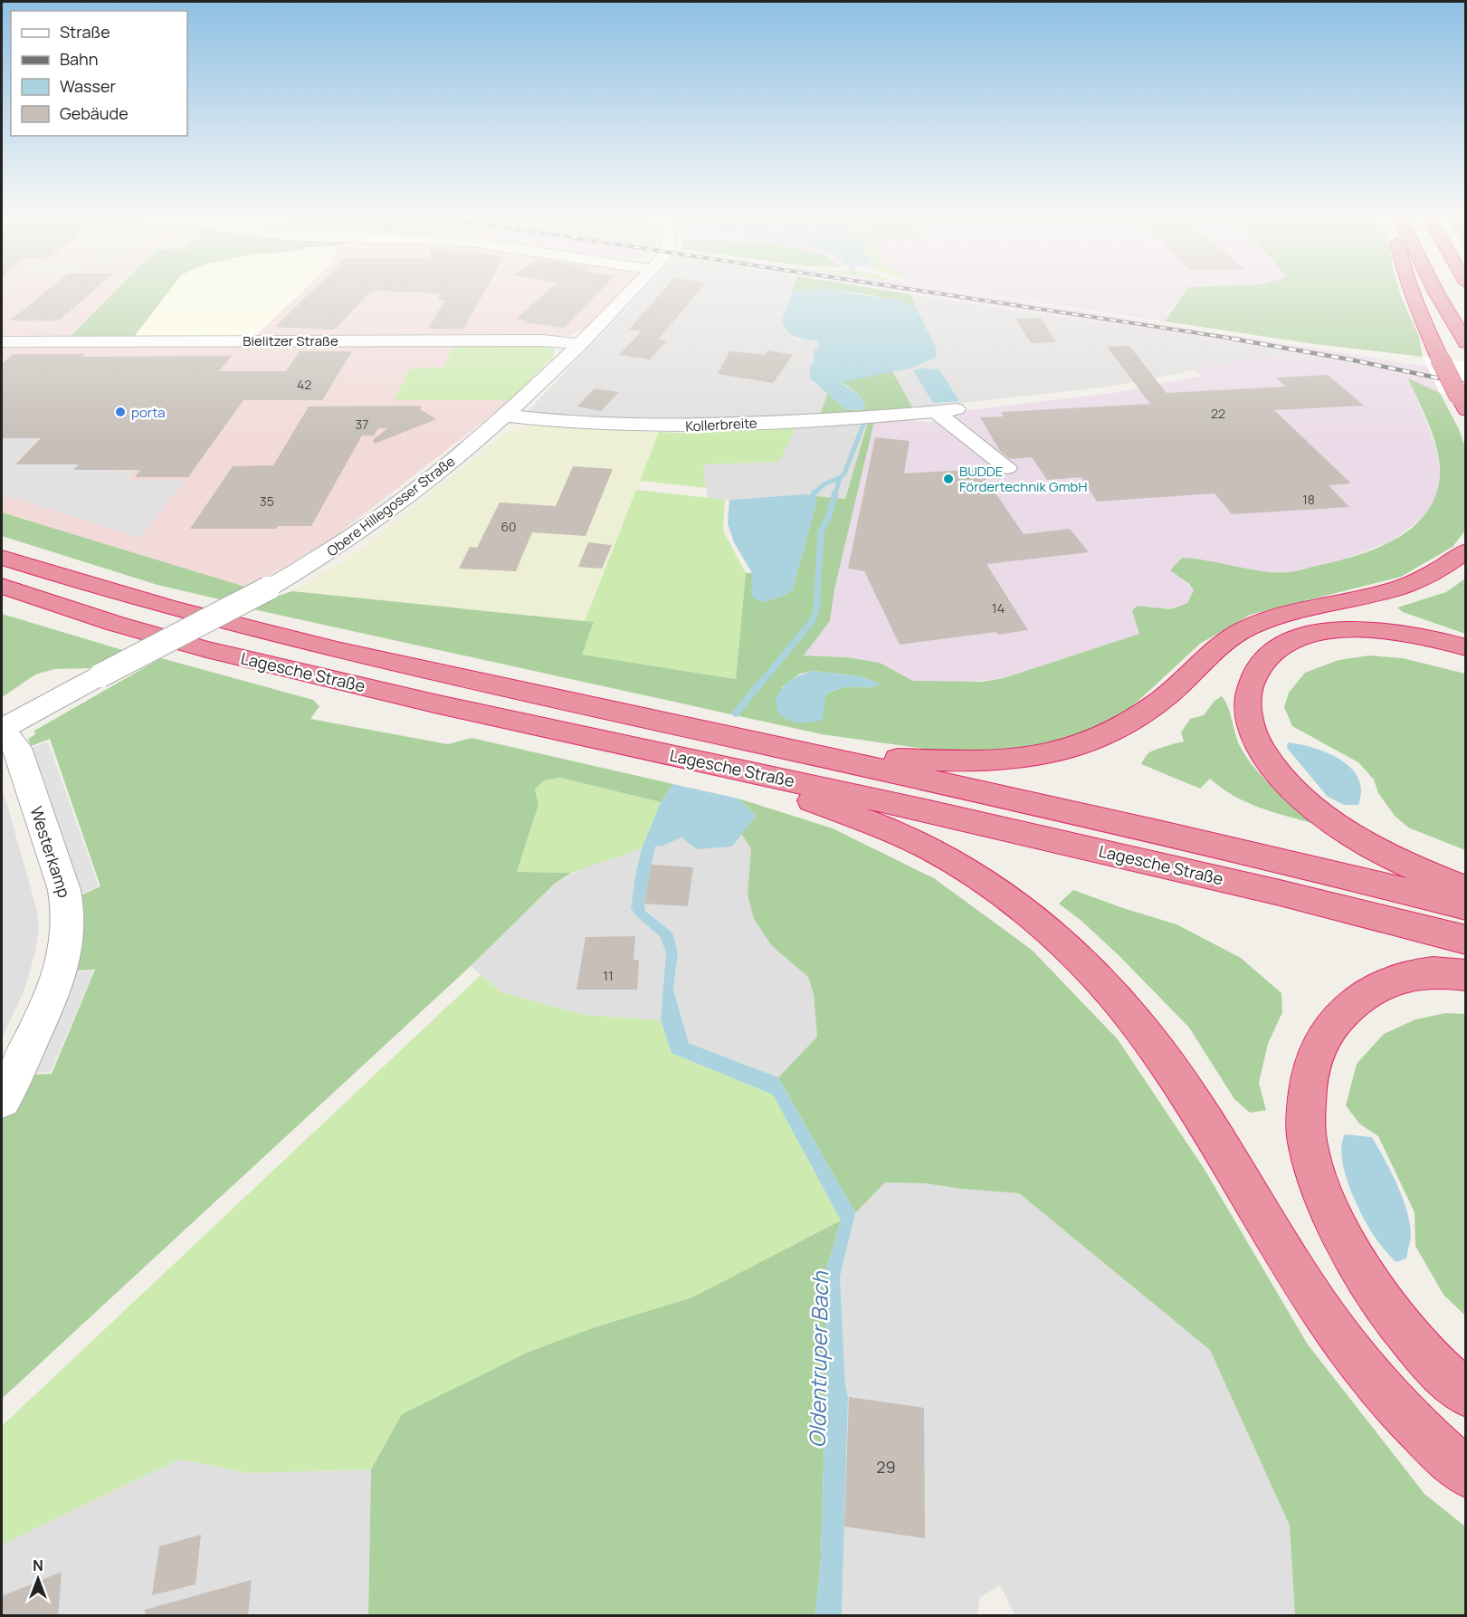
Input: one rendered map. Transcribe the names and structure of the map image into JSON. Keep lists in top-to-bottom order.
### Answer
{
  "streets": {
    "highway": ["Lagesche Straße"],
    "street": [
      "Bielitzer Straße",
      "Kollerbreite",
      "Obere Hillegosser Straße",
      "Westerkamp"
    ]
  },
  "crossings": [
    ["Bielitzer Straße", "Obere Hillegosser Straße"],
    ["Kollerbreite", "Obere Hillegosser Straße"],
    ["Obere Hillegosser Straße", "Westerkamp"]
  ],
  "water": ["Oldentruper Bach"],
  "places": ["porta", "BUDDE Fördertechnik GmbH"],
  "house_numbers": [
    "42",
    "22",
    "37",
    "18",
    "35",
    "60",
    "14",
    "11",
    "29"
  ],
  "legend": [
    "Straße",
    "Bahn",
    "Wasser",
    "Gebäude"
  ],
  "north": "top"
}
